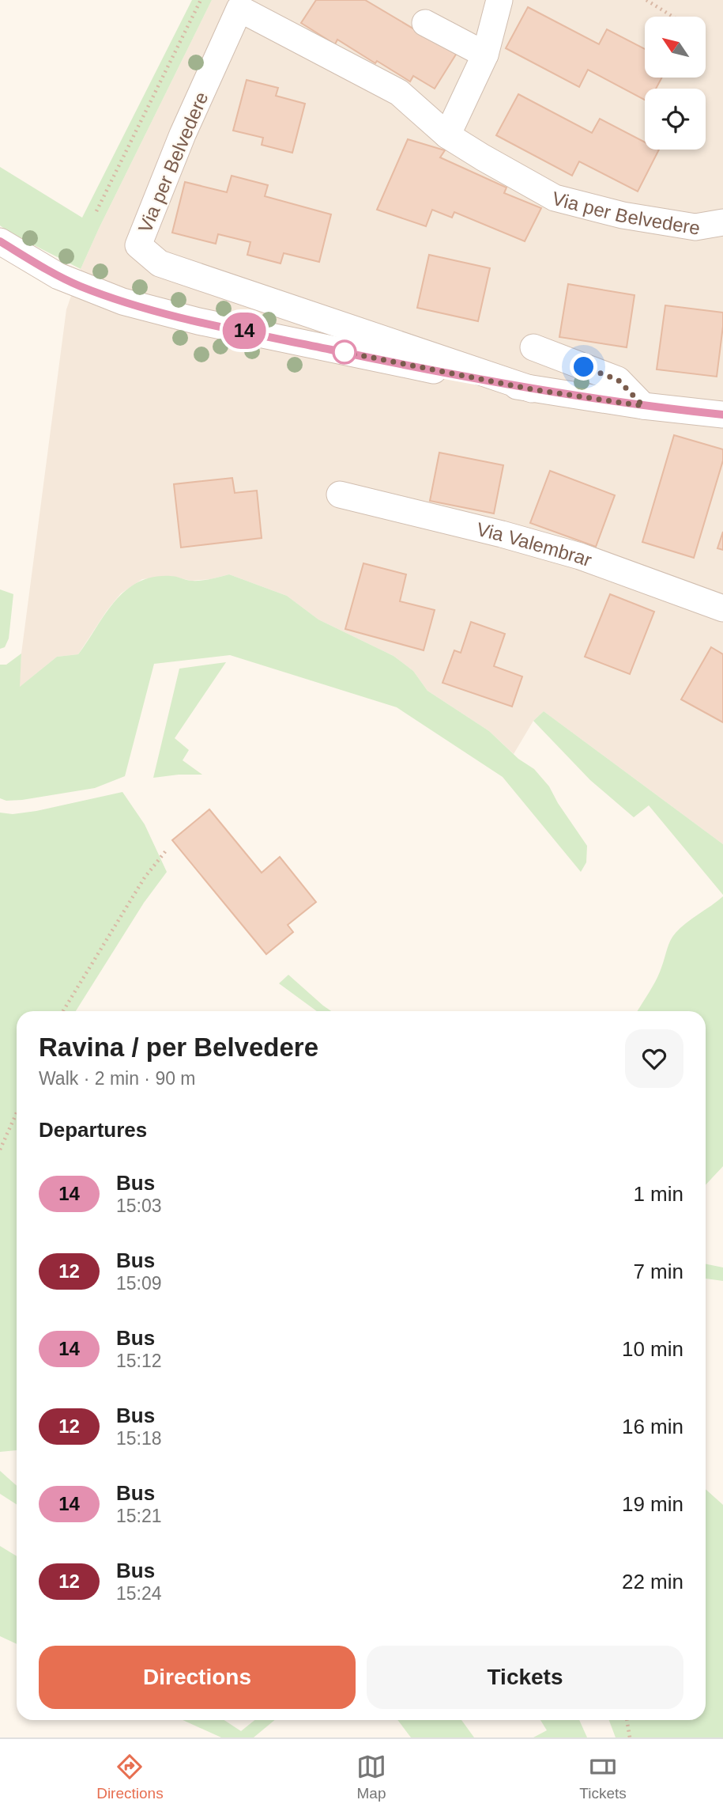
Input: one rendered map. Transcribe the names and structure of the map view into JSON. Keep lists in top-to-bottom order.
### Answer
{
  "streets": {
    "street": ["Via per Belvedere", "Via Valembrar"]
  },
  "lines": ["bus line 14"],
  "north": "top left",
  "page": {
    "on_map": "14",
    "heading": [
      ["Ravina / per Belvedere", "Walk · 2 min · 90 m"],
      "Departures"
    ],
    "list": [
      {
        "mark": "14",
        "name": "Bus",
        "note": "15:03",
        "value": "1 min"
      },
      {
        "mark": "12",
        "name": "Bus",
        "note": "15:09",
        "value": "7 min"
      },
      {
        "mark": "14",
        "name": "Bus",
        "note": "15:12",
        "value": "10 min"
      },
      {
        "mark": "12",
        "name": "Bus",
        "note": "15:18",
        "value": "16 min"
      },
      {
        "mark": "14",
        "name": "Bus",
        "note": "15:21",
        "value": "19 min"
      },
      {
        "mark": "12",
        "name": "Bus",
        "note": "15:24",
        "value": "22 min"
      }
    ],
    "buttons": ["Directions", "Tickets"],
    "tabs": ["Directions", "Map", "Tickets"]
  }
}
